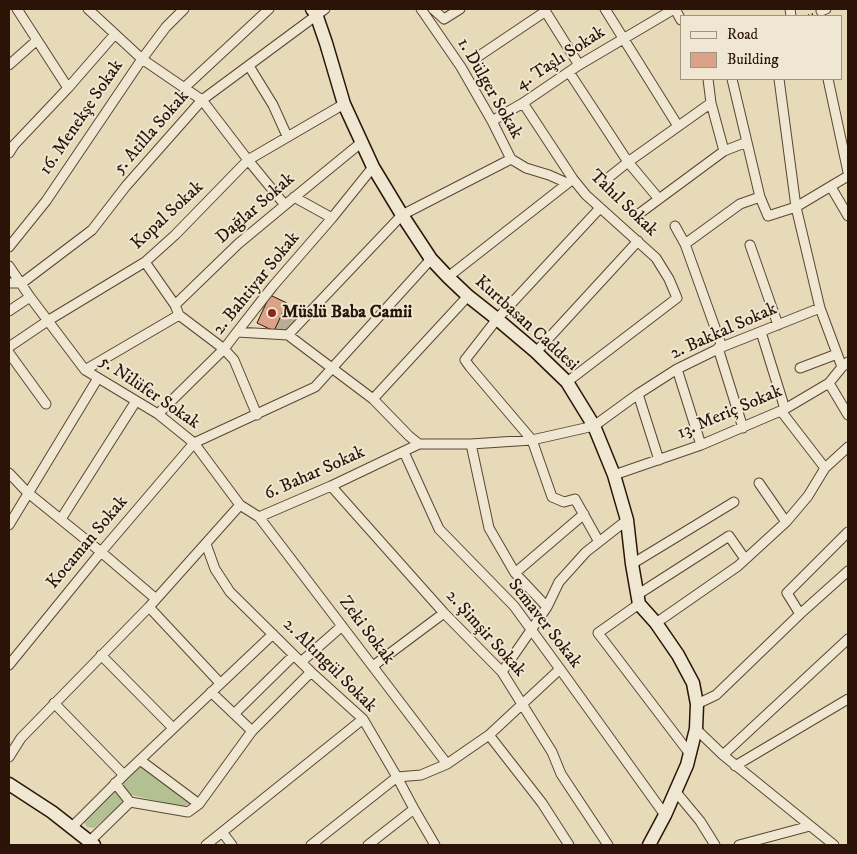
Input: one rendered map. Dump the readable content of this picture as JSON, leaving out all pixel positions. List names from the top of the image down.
{
  "streets": {
    "main road": ["Kurtbasan Caddesi"],
    "street": [
      "4. Taşlı Sokak",
      "1. Dülger Sokak",
      "16. Menekşe Sokak",
      "5. Atilla Sokak",
      "Tahıl Sokak",
      "Dağlar Sokak",
      "Kopal Sokak",
      "2. Bahtiyar Sokak",
      "2. Bakkal Sokak",
      "5. Nilüfer Sokak",
      "13. Meriç Sokak",
      "6. Bahar Sokak",
      "Kocaman Sokak",
      "Semaver Sokak",
      "Zeki Sokak",
      "2. Şimşir Sokak",
      "2. Altıngül Sokak"
    ]
  },
  "crossings": [
    ["4. Taşlı Sokak", "1. Dülger Sokak"],
    ["4. Taşlı Sokak", "Tahıl Sokak"],
    ["1. Dülger Sokak", "Kurtbasan Caddesi"],
    ["5. Atilla Sokak", "Kurtbasan Caddesi"],
    ["5. Atilla Sokak", "5. Nilüfer Sokak"],
    ["Tahıl Sokak", "Kurtbasan Caddesi"],
    ["Dağlar Sokak", "Kurtbasan Caddesi"],
    ["Kopal Sokak", "Kurtbasan Caddesi"],
    ["Kopal Sokak", "5. Nilüfer Sokak"],
    ["2. Bahtiyar Sokak", "Kurtbasan Caddesi"],
    ["2. Bahtiyar Sokak", "5. Nilüfer Sokak"],
    ["Kurtbasan Caddesi", "2. Bakkal Sokak"],
    ["Kurtbasan Caddesi", "13. Meriç Sokak"],
    ["Kurtbasan Caddesi", "6. Bahar Sokak"],
    ["2. Bakkal Sokak", "6. Bahar Sokak"],
    ["5. Nilüfer Sokak", "6. Bahar Sokak"],
    ["5. Nilüfer Sokak", "Kocaman Sokak"],
    ["6. Bahar Sokak", "Semaver Sokak"],
    ["6. Bahar Sokak", "Zeki Sokak"],
    ["6. Bahar Sokak", "2. Şimşir Sokak"]
  ],
  "places": ["Müslü Baba Camii"],
  "legend": ["Road", "Building"]
}
